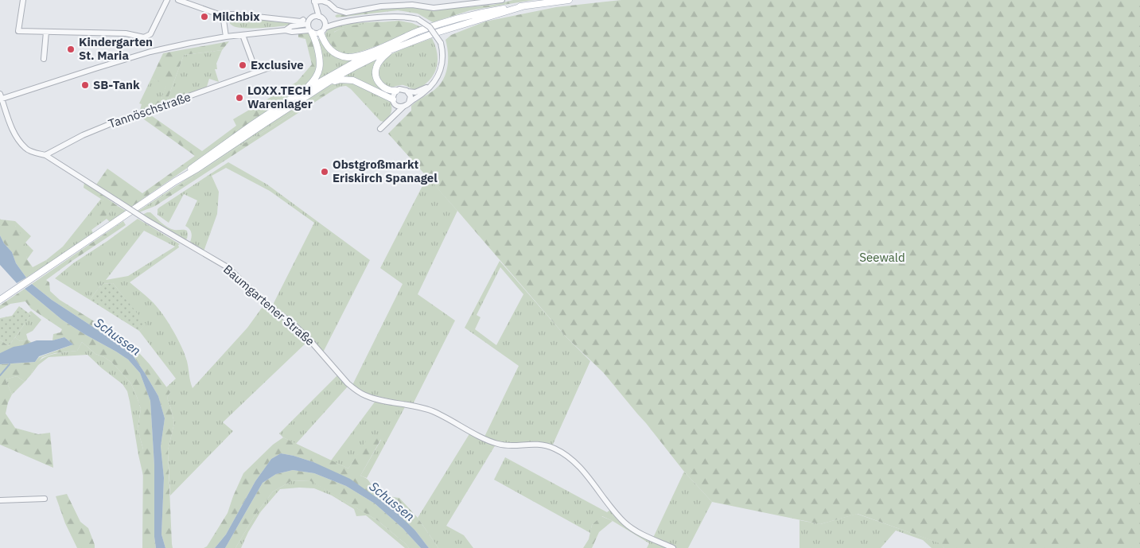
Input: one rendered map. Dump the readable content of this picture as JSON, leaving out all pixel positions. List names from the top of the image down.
{
  "streets": {
    "street": ["Tannöschstraße", "Baumgartener Straße"]
  },
  "crossings": [
    ["Tannöschstraße", "Baumgartener Straße"]
  ],
  "water": ["Schussen"],
  "parks": ["Seewald"],
  "places": [
    "Milchbix",
    "Kindergarten St. Maria",
    "Exclusive",
    "SB-Tank",
    "LOXX.TECH Warenlager",
    "Obstgroßmarkt Eriskirch Spanagel"
  ]
}
